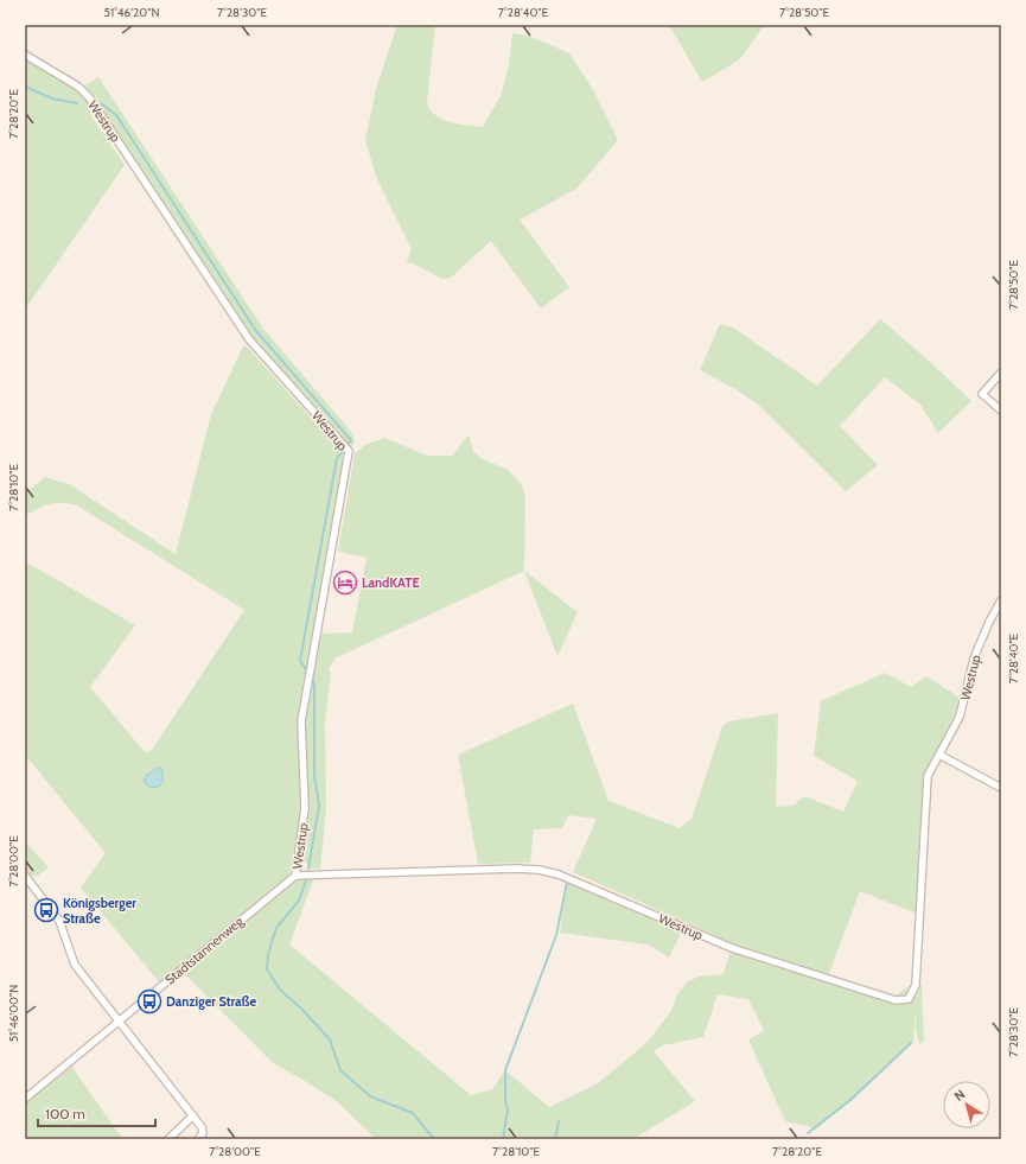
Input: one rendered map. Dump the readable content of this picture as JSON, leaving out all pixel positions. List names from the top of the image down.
{
  "streets": {
    "street": ["Westrup", "Stadtstannenweg"]
  },
  "crossings": [
    ["Westrup", "Stadtstannenweg"]
  ],
  "places": {
    "hotel": ["LandKATE"],
    "bus stop": ["Königsberger Straße", "Danziger Straße"]
  },
  "scale_bar": "100 m",
  "north": "top left",
  "coordinates": [
    "51°46'20\"N",
    "7°28'30\"E",
    "7°28'40\"E",
    "7°28'50\"E",
    "7°28'20\"E",
    "7°28'10\"E",
    "7°28'00\"E",
    "51°46'00\"N"
  ]
}
